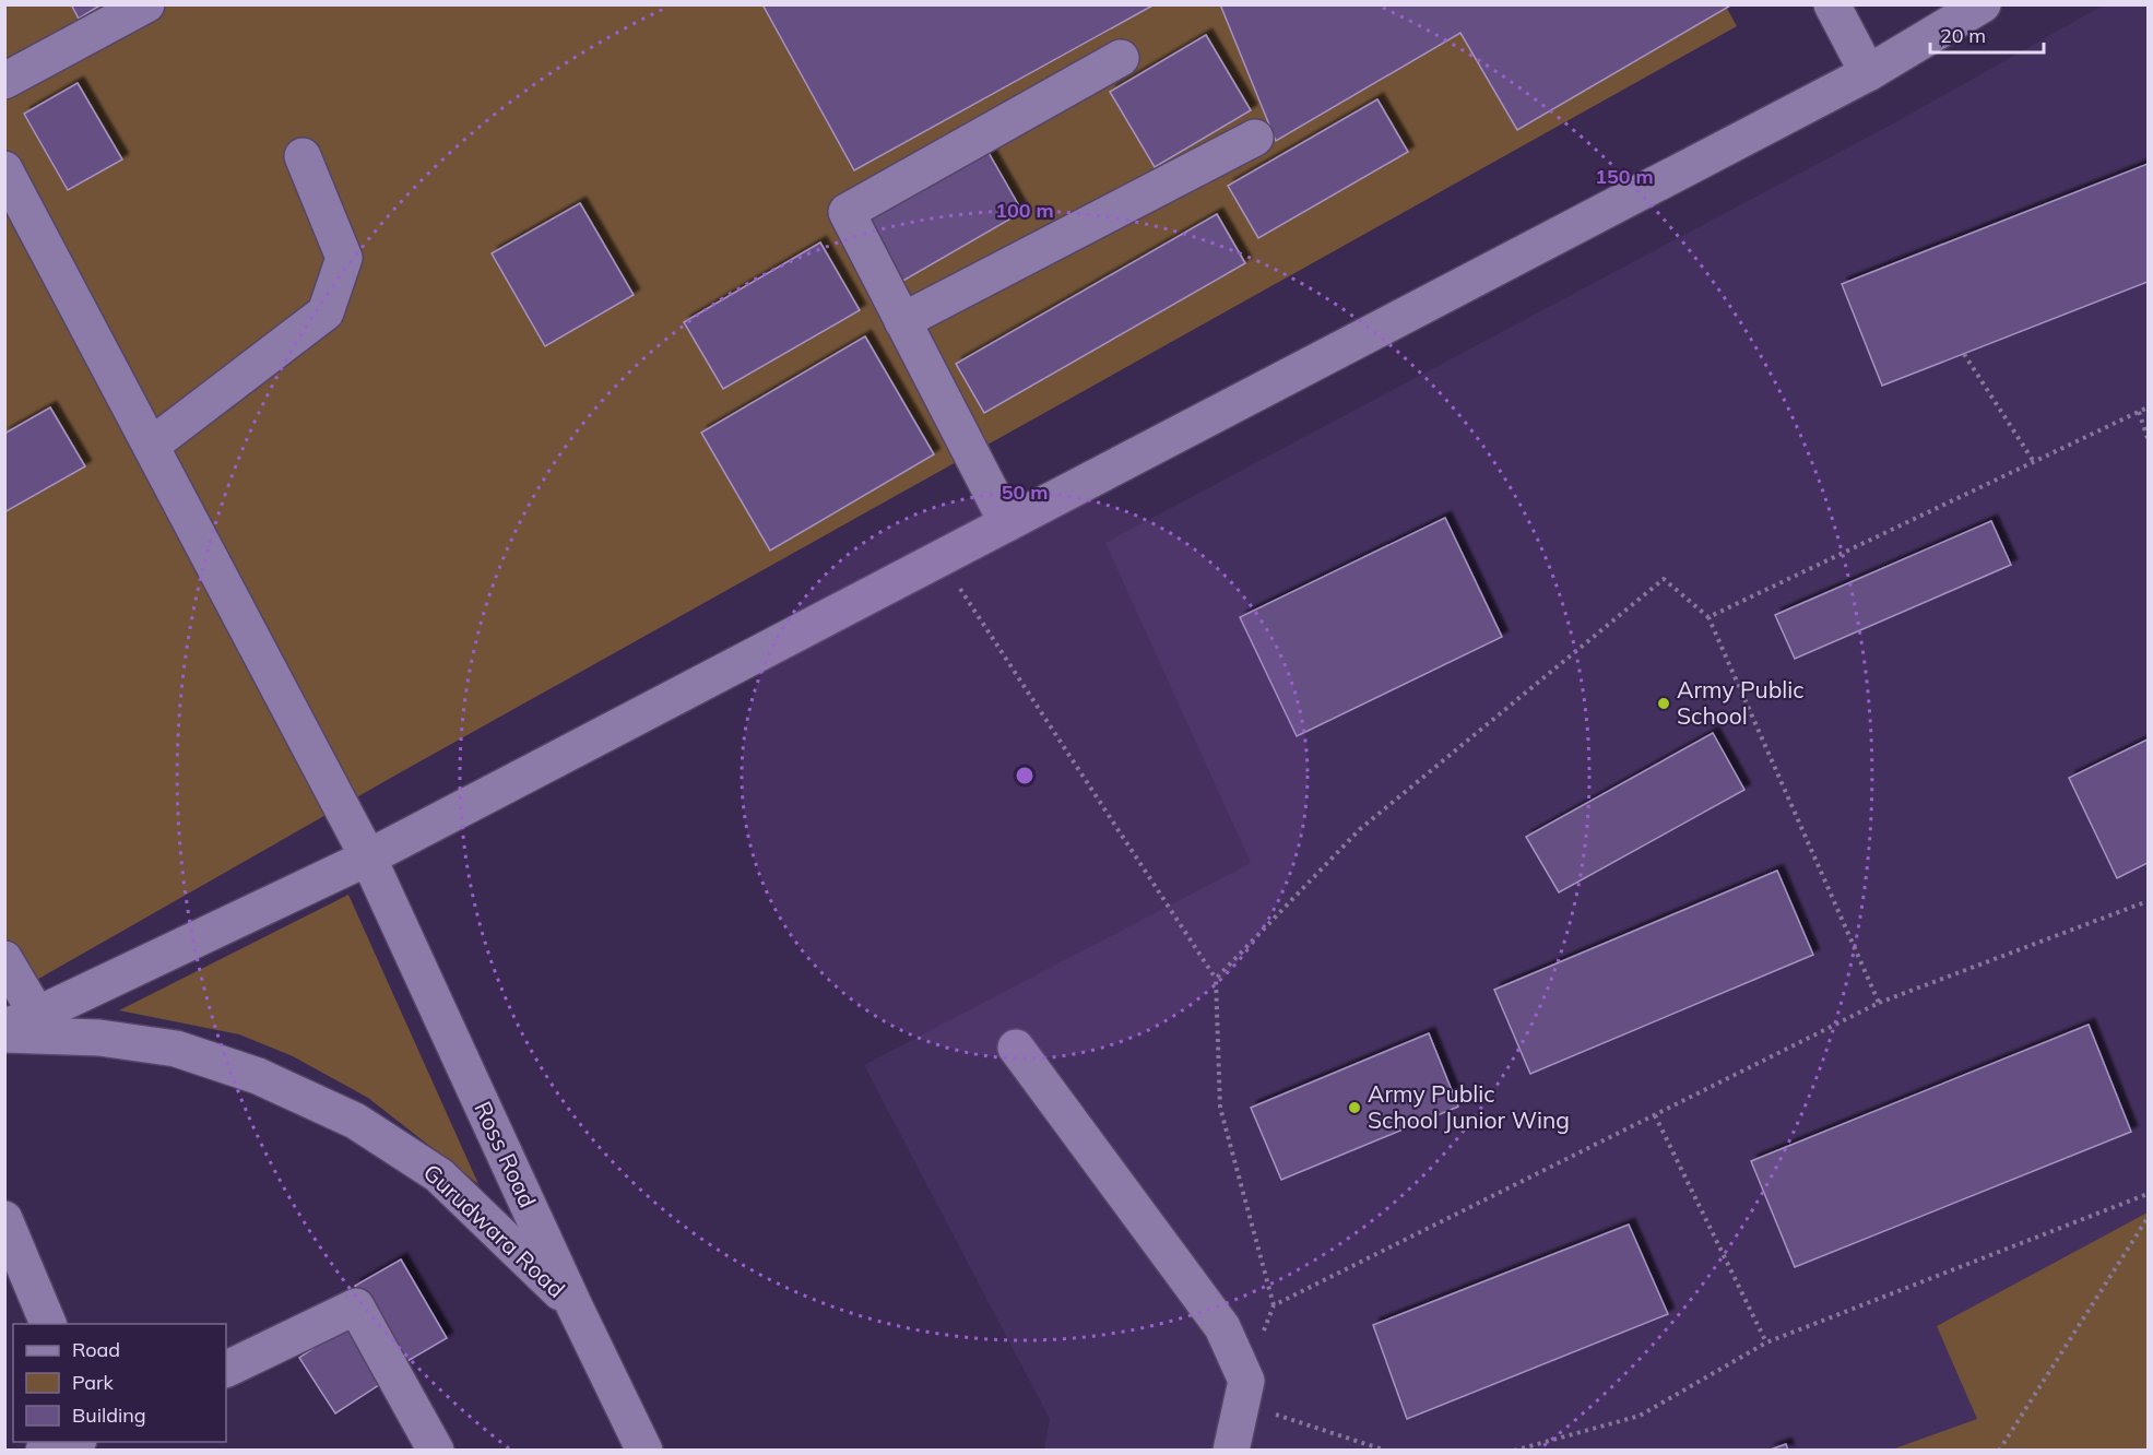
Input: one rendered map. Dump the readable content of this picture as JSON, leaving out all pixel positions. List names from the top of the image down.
{
  "streets": {
    "street": ["Ross Road", "Gurudwara Road"]
  },
  "crossings": [
    ["Ross Road", "Gurudwara Road"]
  ],
  "places": ["Army Public School", "Army Public School Junior Wing"],
  "legend": ["Road", "Park", "Building"],
  "scale_bar": "20 m",
  "rings": ["150 m", "100 m", "50 m"]
}
